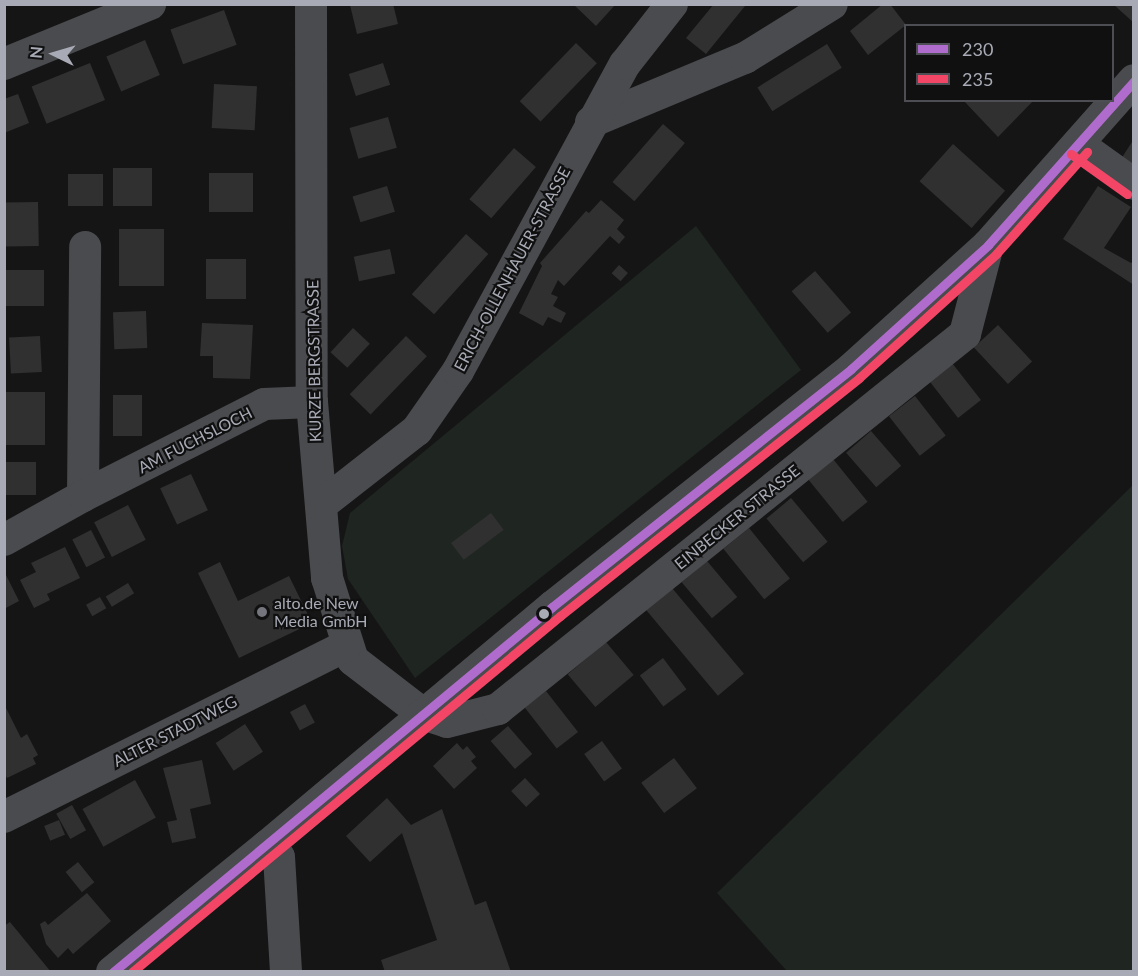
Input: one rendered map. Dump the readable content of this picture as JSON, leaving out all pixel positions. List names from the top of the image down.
{
  "streets": {
    "street": [
      "ERICH-OLLENHAUER-STRASSE",
      "KURZE BERGSTRASSE",
      "AM FUCHSLOCH",
      "EINBECKER STRASSE",
      "ALTER STADTWEG"
    ]
  },
  "crossings": [
    ["ERICH-OLLENHAUER-STRASSE", "KURZE BERGSTRASSE"],
    ["KURZE BERGSTRASSE", "AM FUCHSLOCH"],
    ["KURZE BERGSTRASSE", "EINBECKER STRASSE"],
    ["KURZE BERGSTRASSE", "ALTER STADTWEG"]
  ],
  "places": ["alto.de New Media GmbH"],
  "lines": ["transit line 230", "transit line 235"],
  "legend": ["230", "235"],
  "north": "left"
}
